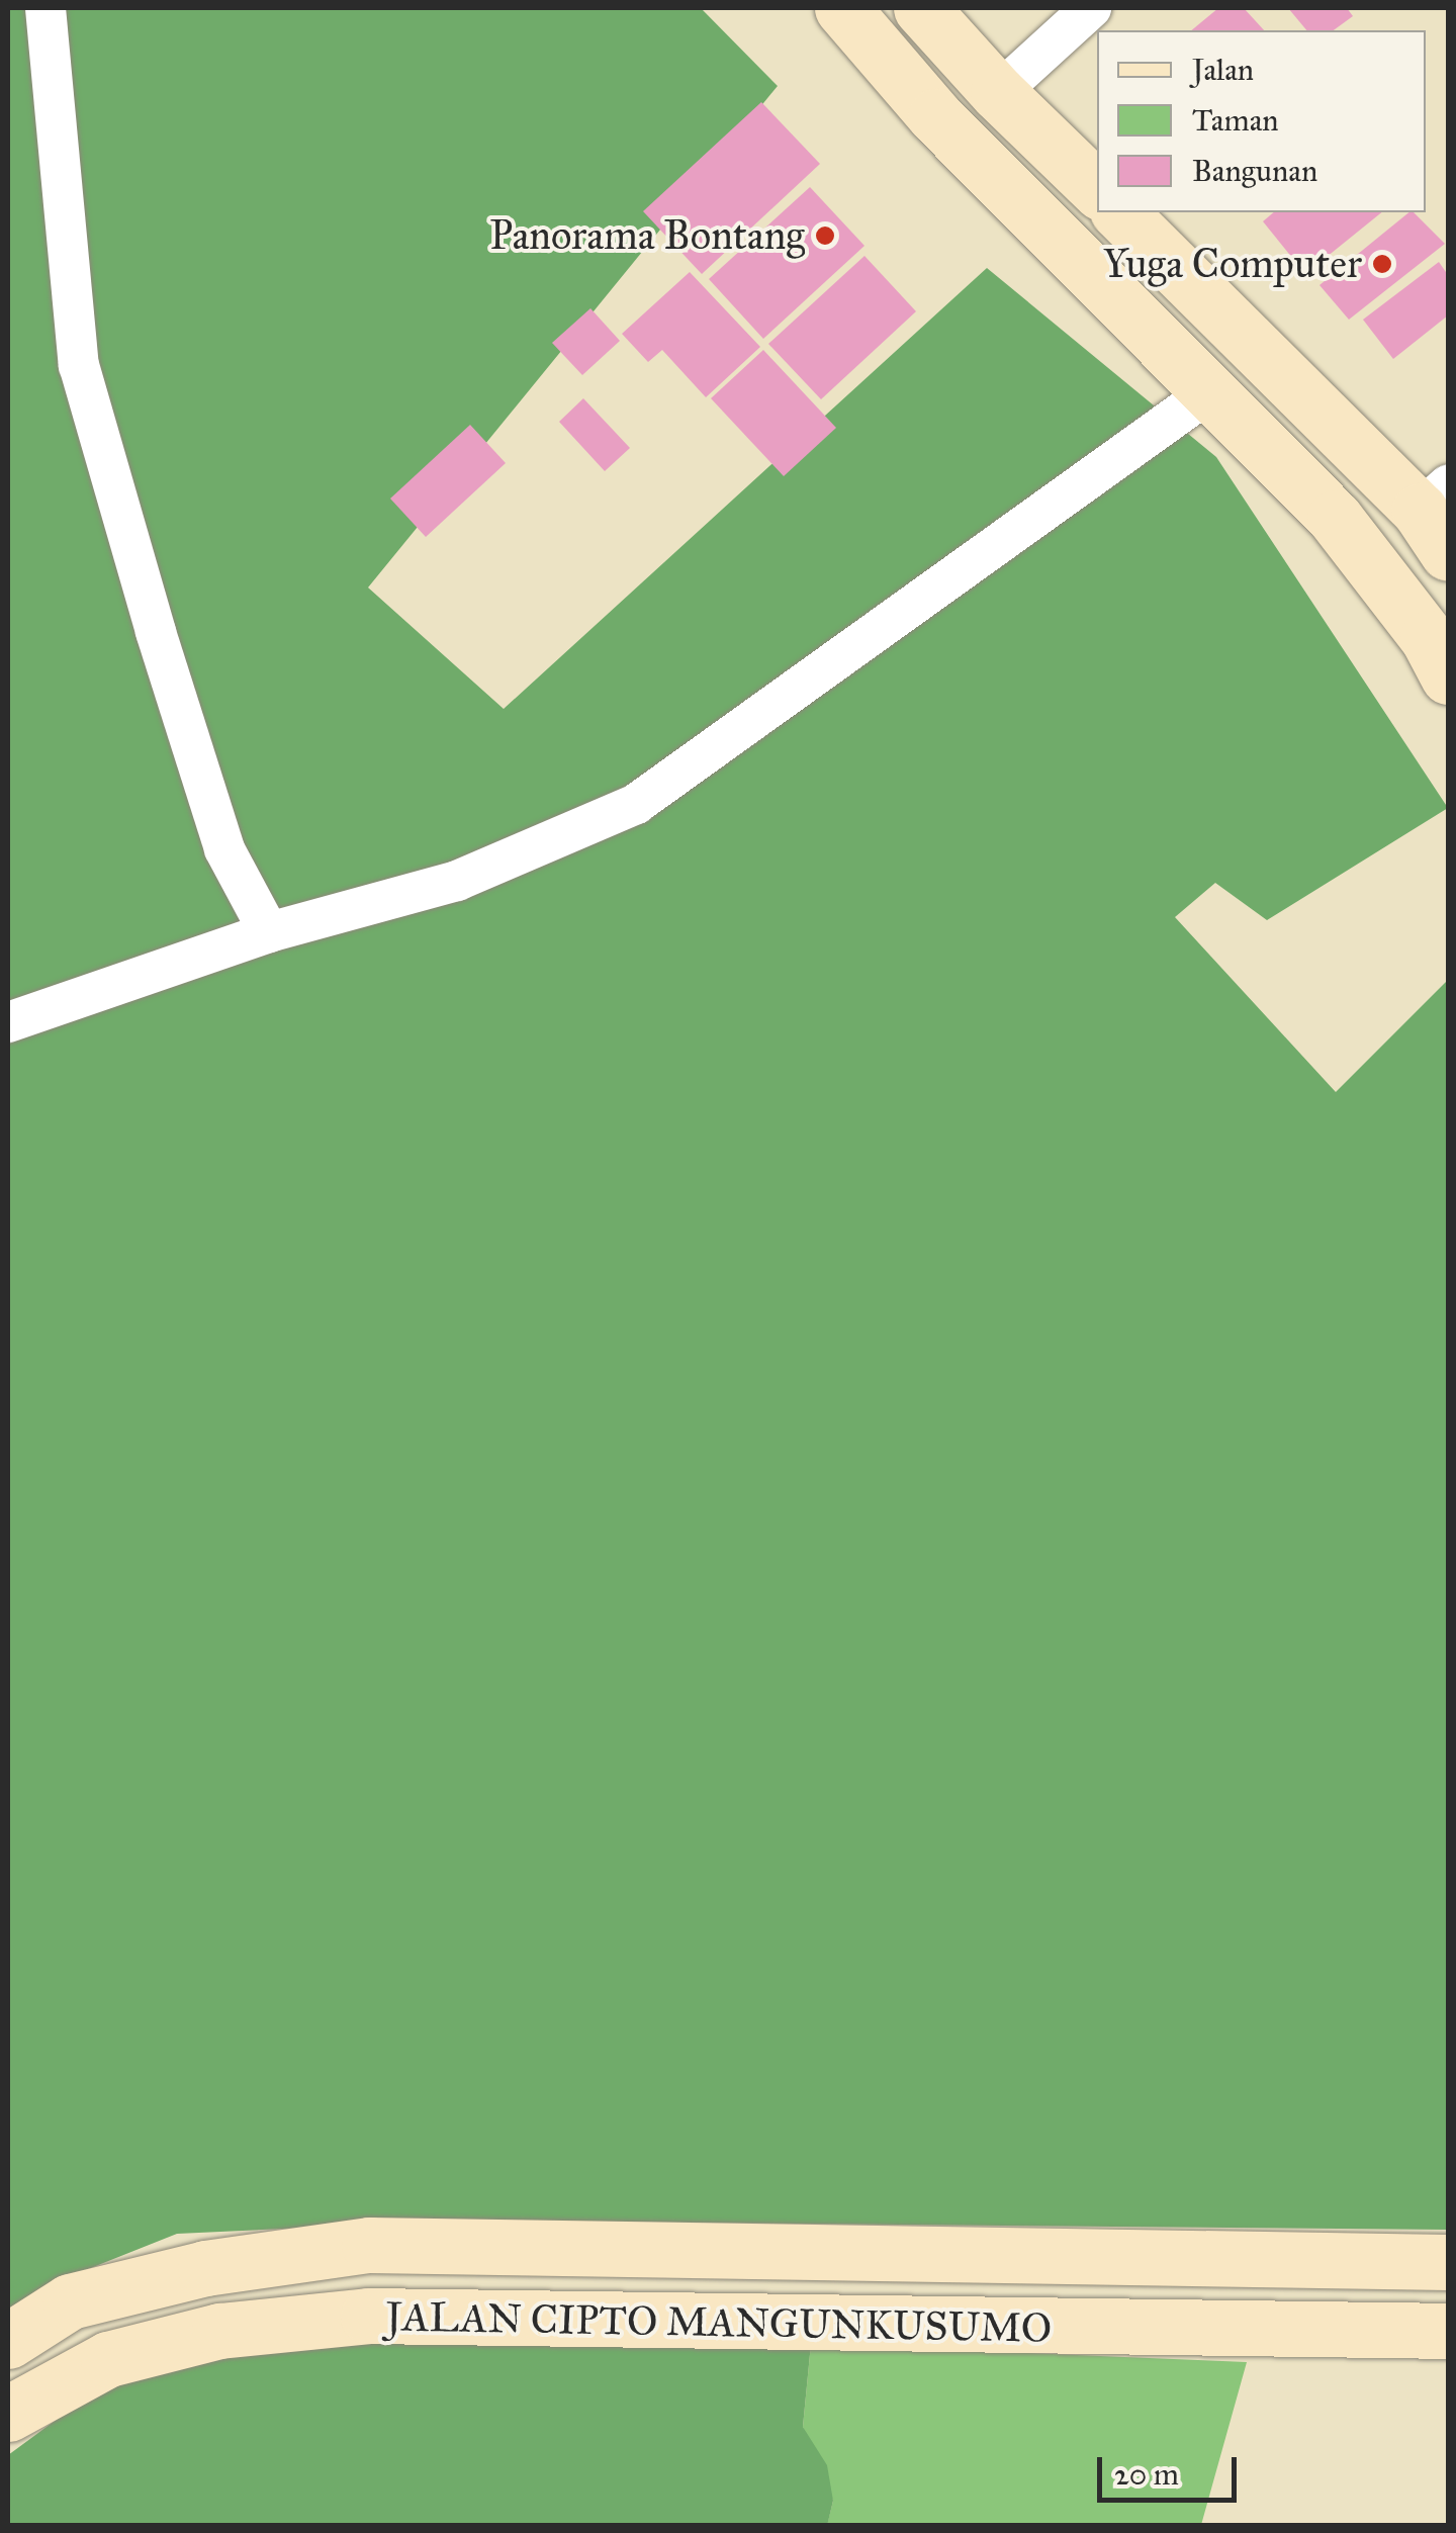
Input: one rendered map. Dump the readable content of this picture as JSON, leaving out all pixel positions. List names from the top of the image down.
{
  "streets": {
    "street": ["JALAN CIPTO MANGUNKUSUMO"]
  },
  "places": ["Panorama Bontang", "Yuga Computer"],
  "legend": ["Jalan", "Taman", "Bangunan"],
  "scale_bar": "20 m"
}
